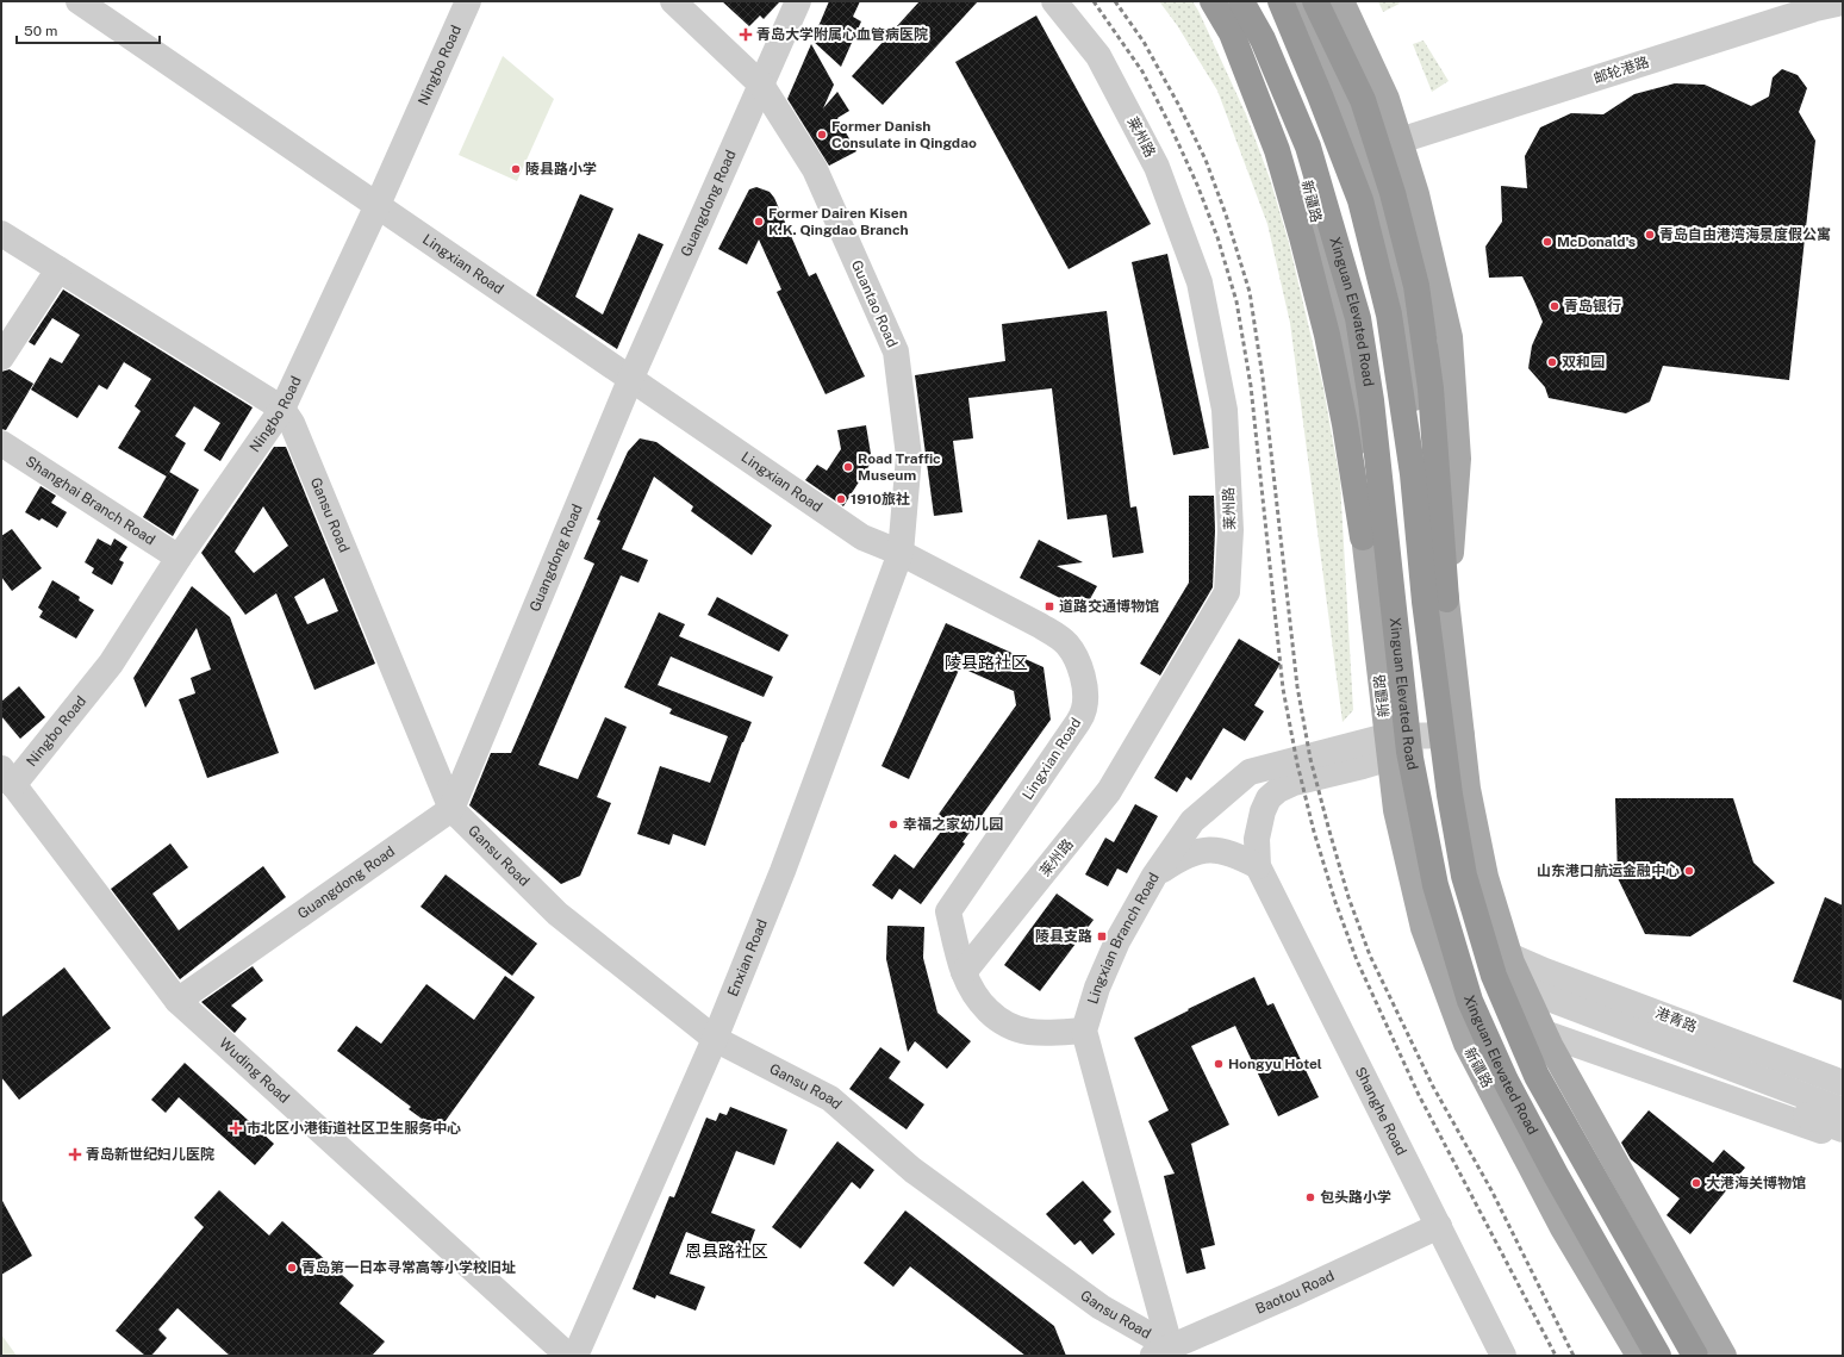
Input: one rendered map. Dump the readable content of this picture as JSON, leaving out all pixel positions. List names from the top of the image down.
{
  "streets": {
    "highway": ["Xinguan Elevated Road"],
    "main road": ["新疆路"],
    "street": [
      "Ningbo Road",
      "邮轮港路",
      "莱州路",
      "Guangdong Road",
      "Lingxian Road",
      "Guantao Road",
      "Shanghai Branch Road",
      "Gansu Road",
      "Lingxian Branch Road",
      "Enxian Road",
      "港青路",
      "Wuding Road",
      "Shanghe Road",
      "Baotou Road"
    ]
  },
  "crossings": [
    ["Ningbo Road", "Lingxian Road"],
    ["Ningbo Road", "Shanghai Branch Road"],
    ["Ningbo Road", "Gansu Road"],
    ["Ningbo Road", "Wuding Road"],
    ["莱州路", "Lingxian Road"],
    ["新疆路", "Lingxian Branch Road"],
    ["Guangdong Road", "Lingxian Road"],
    ["Guangdong Road", "Guantao Road"],
    ["Guangdong Road", "Gansu Road"],
    ["Guangdong Road", "Wuding Road"],
    ["Lingxian Road", "Guantao Road"],
    ["Lingxian Road", "Lingxian Branch Road"],
    ["Lingxian Road", "Enxian Road"],
    ["Guantao Road", "Enxian Road"],
    ["Gansu Road", "Enxian Road"],
    ["Gansu Road", "Baotou Road"],
    ["Shanghe Road", "Baotou Road"]
  ],
  "districts": ["陵县路社区", "恩县路社区"],
  "places": {
    "health": ["青岛大学附属心血管病医院", "市北区小港街道社区卫生服务中心", "青岛新世纪妇儿医院"],
    "other": [
      "Former Danish Consulate in Qingdao",
      "陵县路小学",
      "Former Dairen Kisen K.K. Qingdao Branch",
      "青岛自由港湾海景度假公寓",
      "McDonald's",
      "青岛银行",
      "双和园",
      "Road Traffic Museum",
      "1910旅社",
      "幸福之家幼儿园",
      "山东港口航运金融中心",
      "Hongyu Hotel",
      "大港海关博物馆",
      "包头路小学",
      "青岛第一日本寻常高等小学校旧址"
    ],
    "transit": ["道路交通博物馆", "陵县支路"]
  },
  "scale_bar": "50 m"
}
